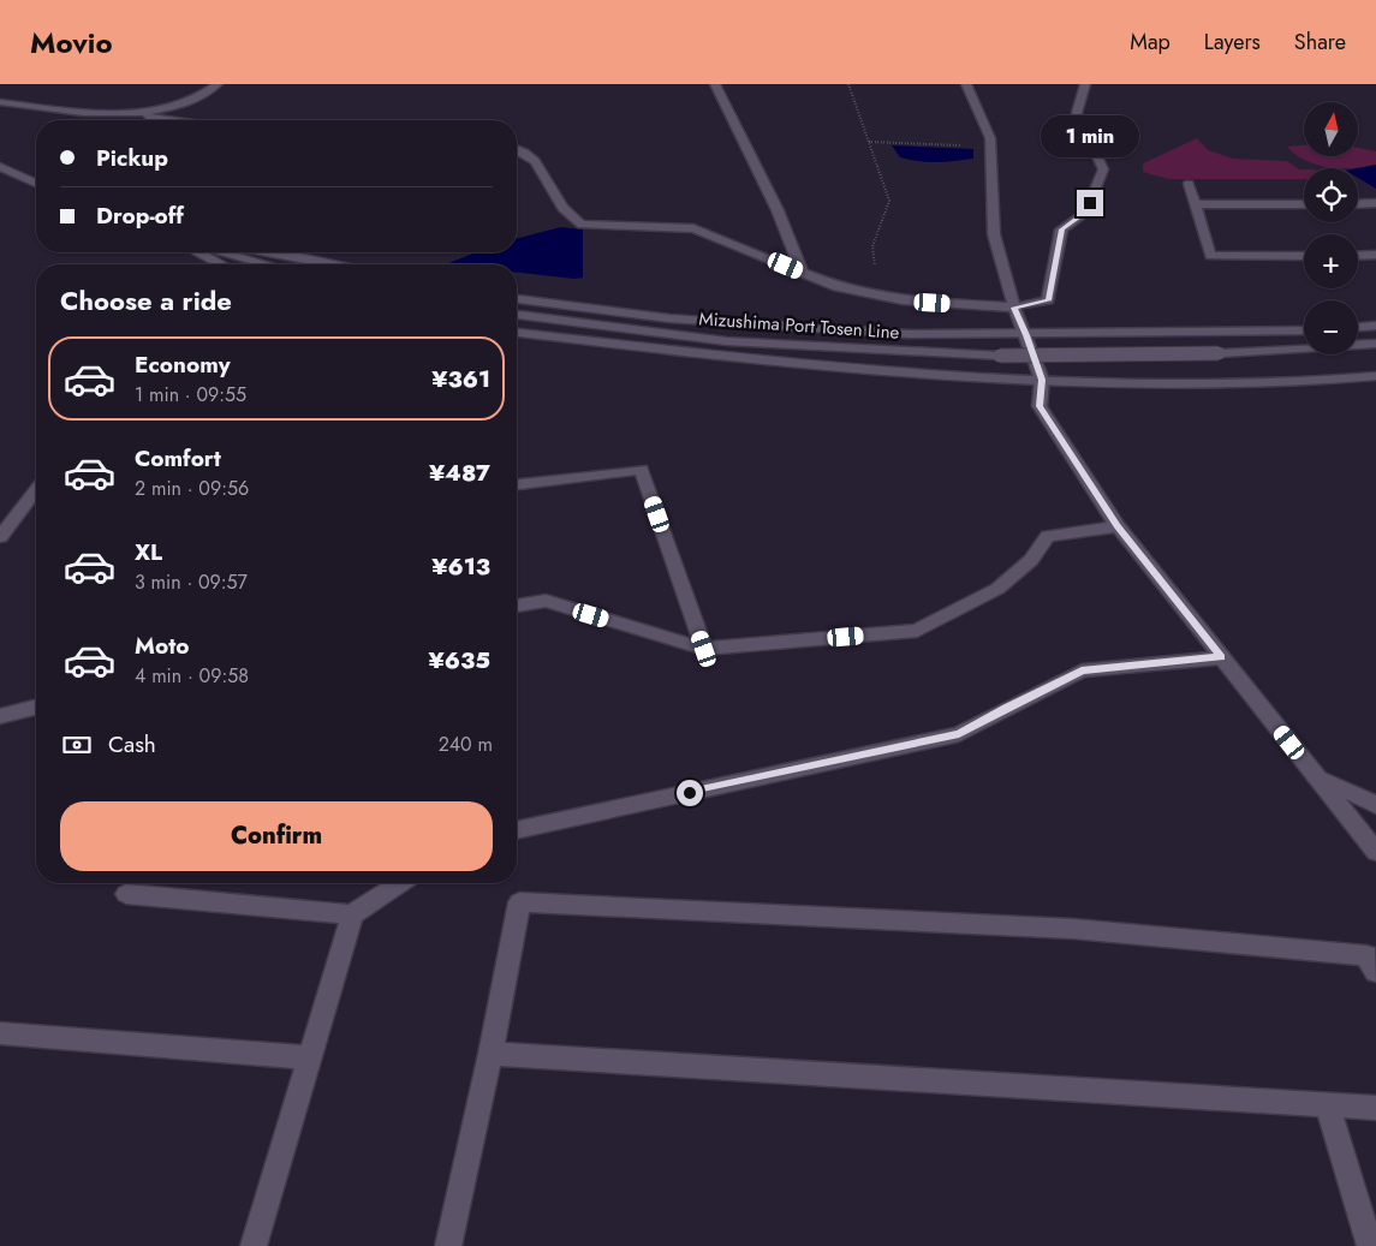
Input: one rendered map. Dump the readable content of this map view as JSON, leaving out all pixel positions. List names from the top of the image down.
{
  "streets": {
    "street": ["Mizushima Port Tosen Line"]
  },
  "north": "top",
  "page": {
    "header": "Movio",
    "nav": ["Map", "Layers", "Share"],
    "map_buttons": ["+", "−"],
    "bubble": "1 min",
    "banner": ["Pickup", "Drop-off"],
    "heading": "Choose a ride",
    "list": [
      {
        "name": "Economy",
        "note": "1 min · 09:55",
        "value": "¥361"
      },
      {
        "name": "Comfort",
        "note": "2 min · 09:56",
        "value": "¥487"
      },
      {
        "name": "XL",
        "note": "3 min · 09:57",
        "value": "¥613"
      },
      {
        "name": "Moto",
        "note": "4 min · 09:58",
        "value": "¥635"
      }
    ],
    "pay": ["Cash", "240 m"],
    "buttons": "Confirm"
  }
}
